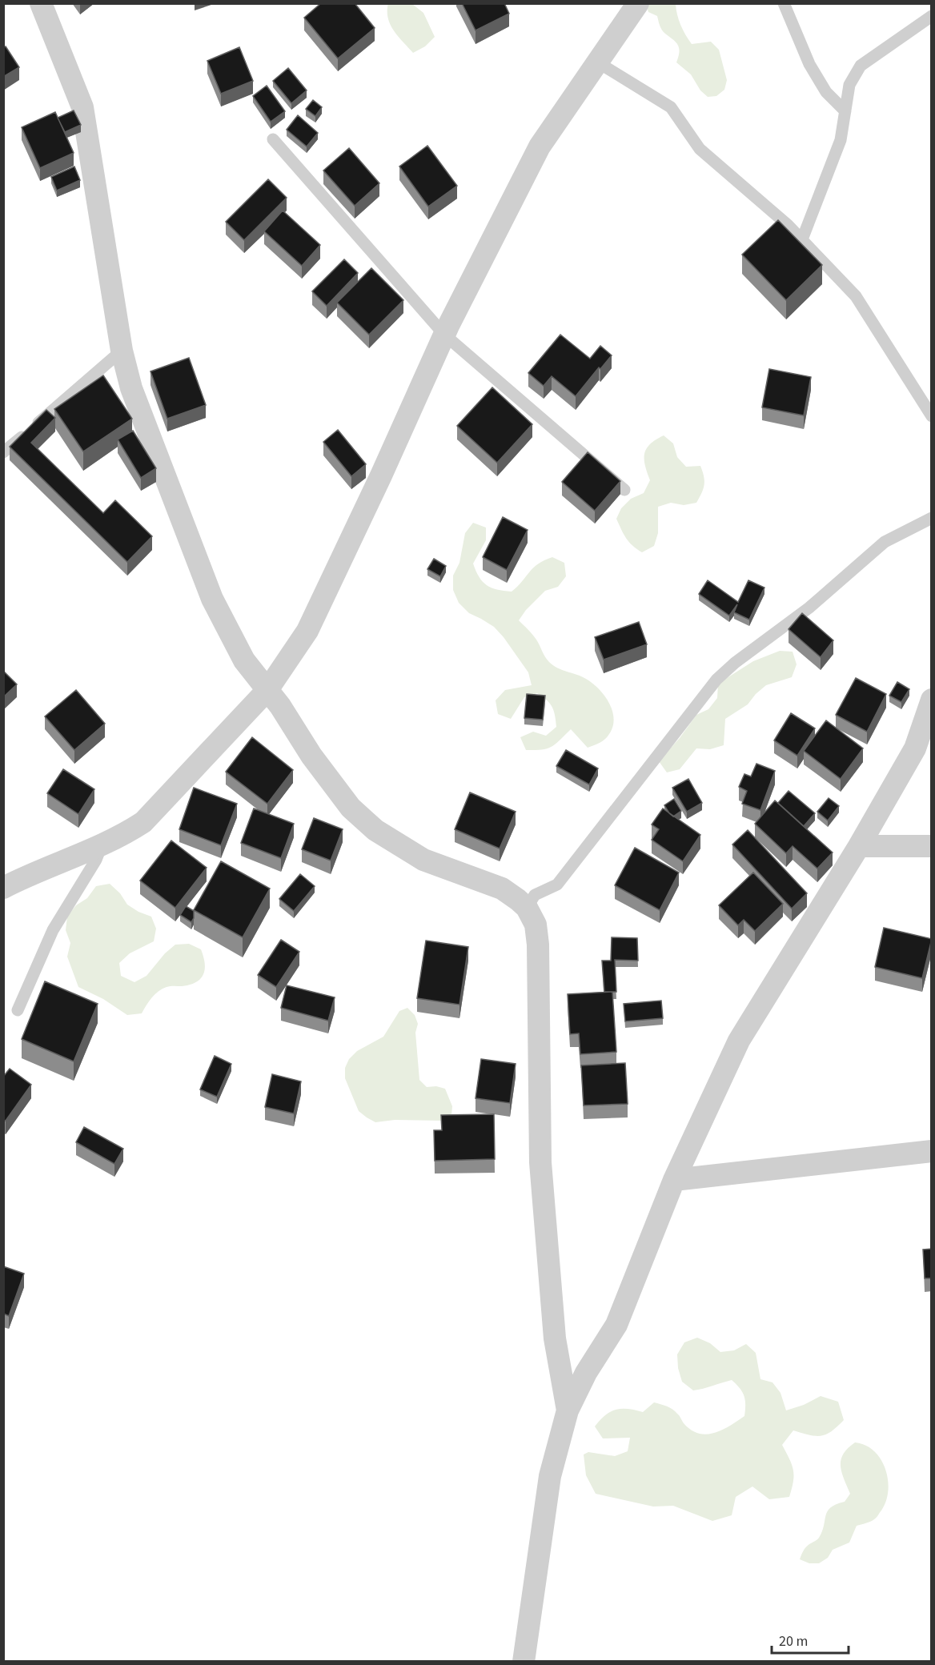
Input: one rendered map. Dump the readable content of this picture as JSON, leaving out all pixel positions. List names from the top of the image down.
{
  "scale_bar": "20 m"
}
